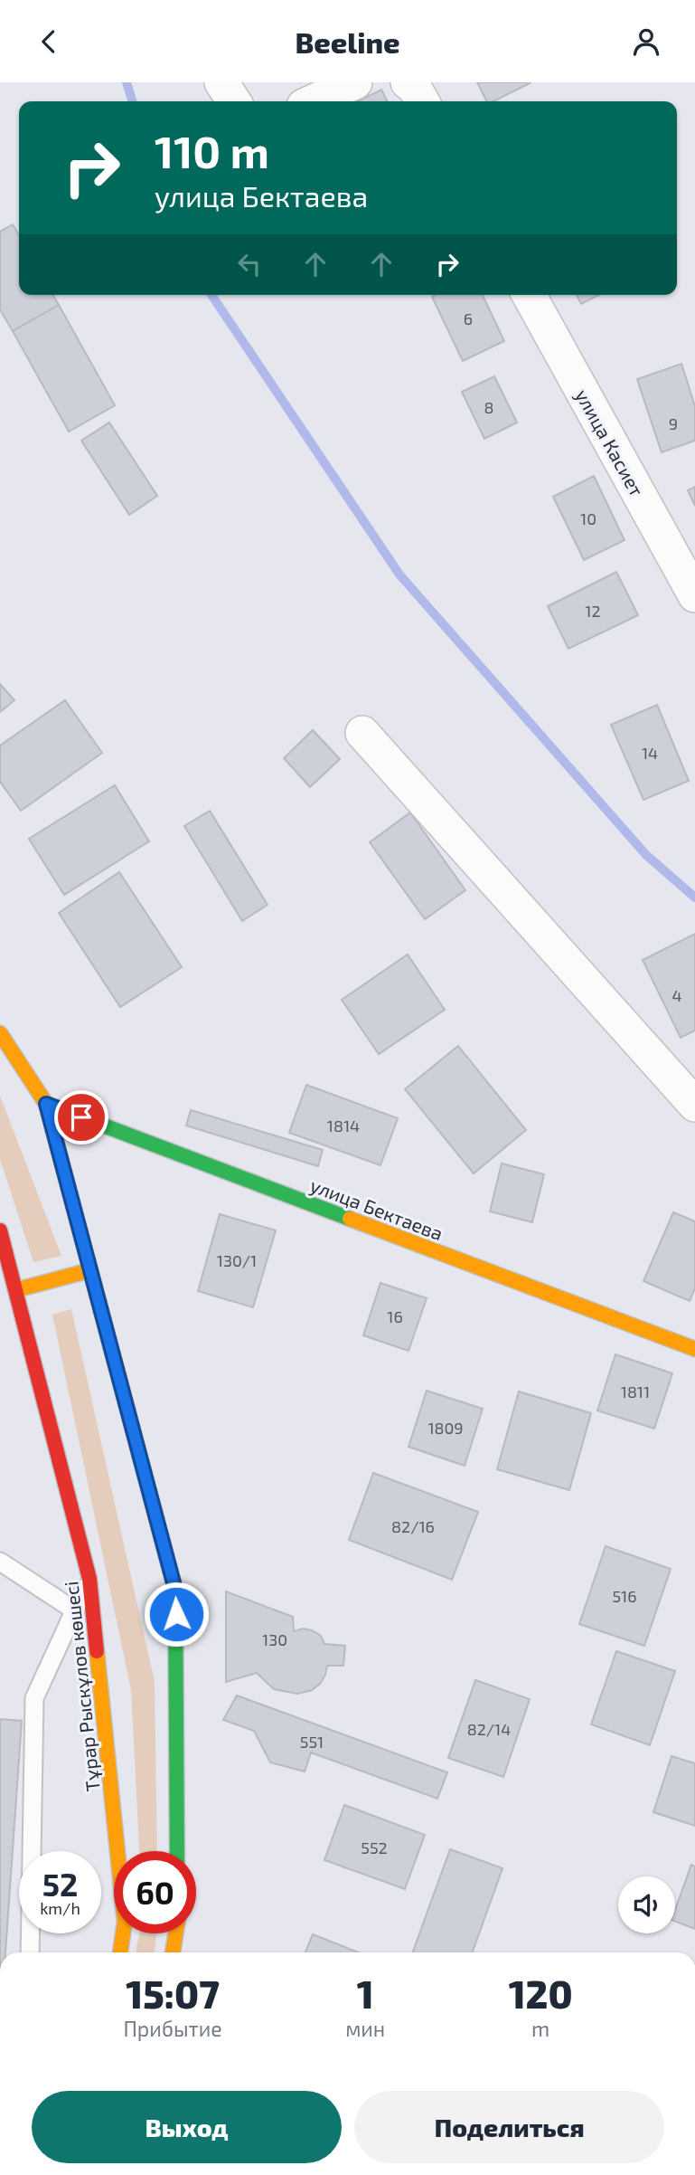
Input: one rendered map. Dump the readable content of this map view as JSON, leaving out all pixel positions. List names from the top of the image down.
{
  "streets": {
    "main road": ["улица Бектаева", "Тұрар Рыскұлов көшесі"],
    "street": ["улица Касиет"]
  },
  "house_numbers": [
    "6",
    "8",
    "9",
    "10",
    "12",
    "14",
    "4",
    "1814",
    "130/1",
    "16",
    "1811",
    "1809",
    "82/16",
    "516",
    "130",
    "82/14",
    "551",
    "552"
  ],
  "page": {
    "header": "Beeline",
    "turn": ["110 m", "улица Бектаева"],
    "speed": "52 km/h",
    "limit": "60",
    "eta": [
      "15:07",
      "Прибытие",
      "1",
      "мин",
      "120",
      "m"
    ],
    "buttons": ["Выход", "Поделиться"]
  }
}
